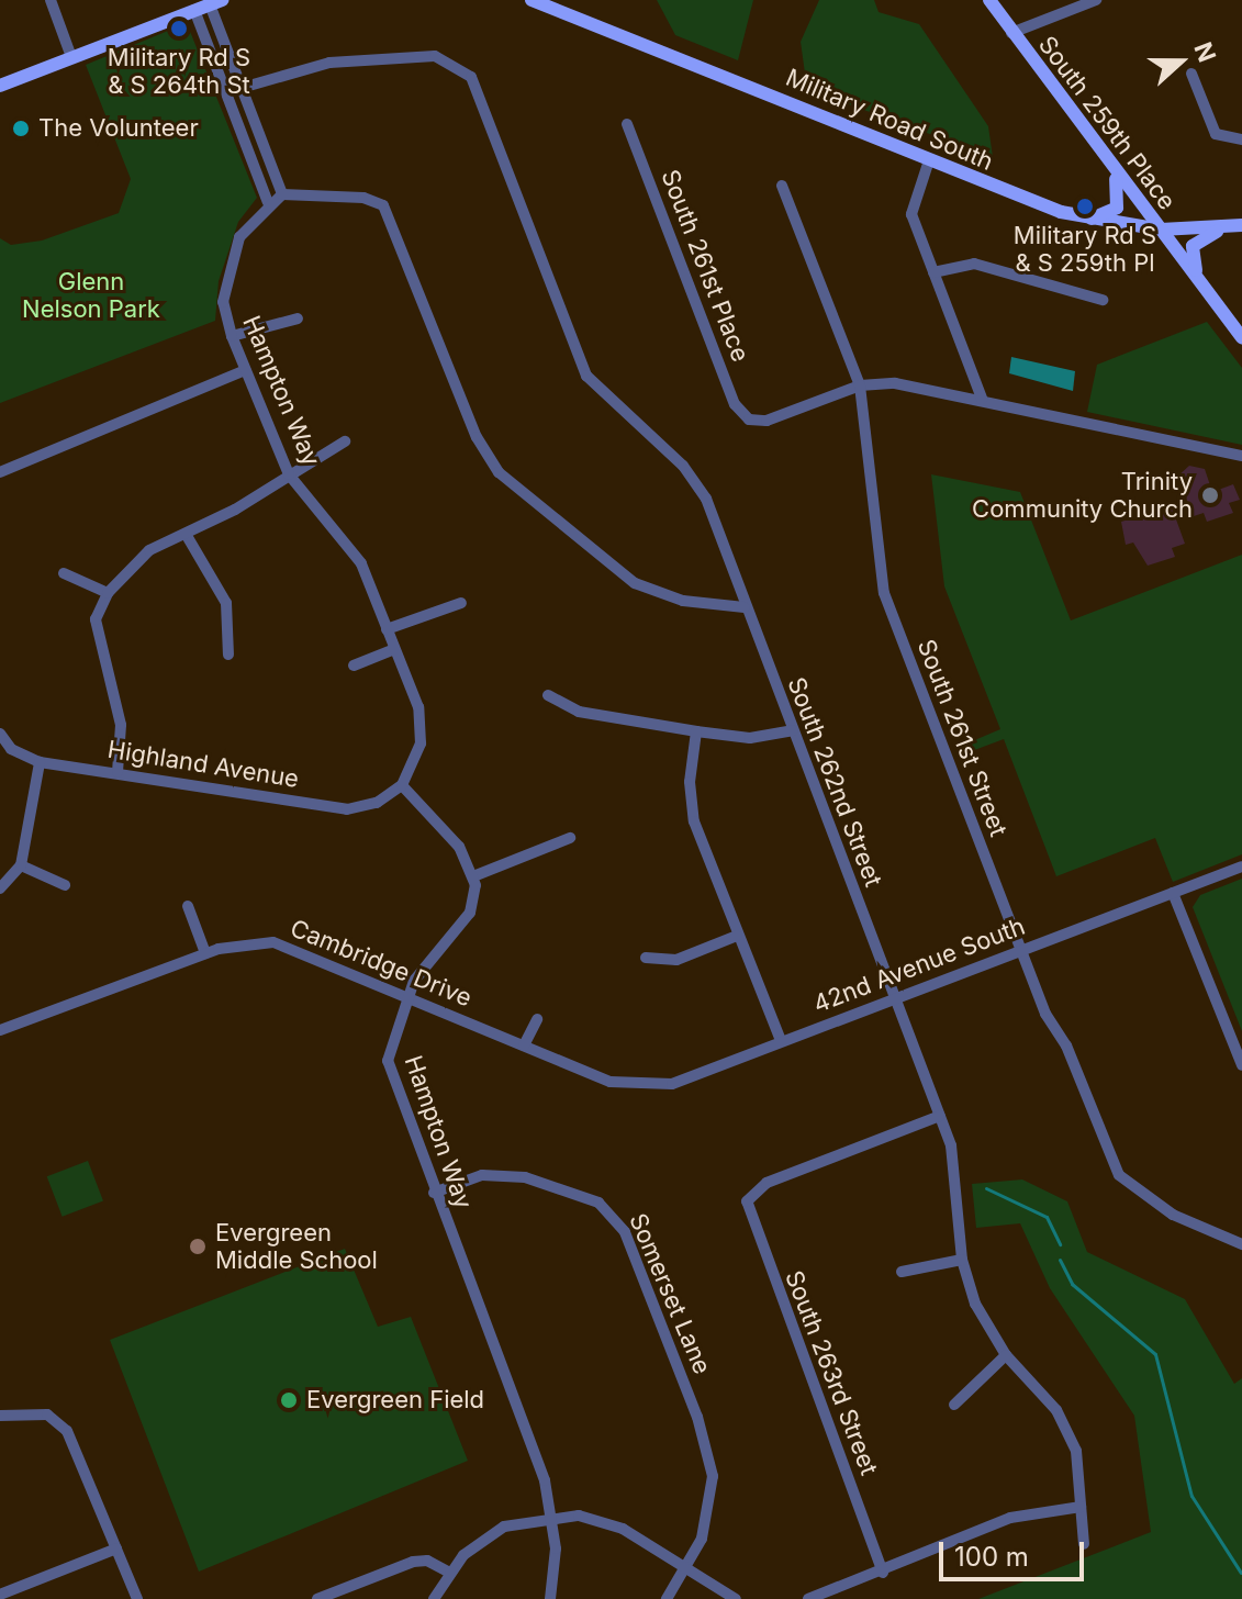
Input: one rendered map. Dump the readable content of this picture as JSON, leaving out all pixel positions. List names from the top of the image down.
{
  "streets": {
    "main road": ["Military Road South", "South 259th Place"],
    "street": [
      "South 261st Place",
      "Hampton Way",
      "South 261st Street",
      "Highland Avenue",
      "South 262nd Street",
      "Cambridge Drive",
      "42nd Avenue South",
      "Somerset Lane",
      "South 263rd Street"
    ]
  },
  "crossings": [
    ["Military Road South", "South 259th Place"],
    ["South 261st Place", "South 261st Street"],
    ["Hampton Way", "Highland Avenue"],
    ["Hampton Way", "Cambridge Drive"],
    ["Hampton Way", "Somerset Lane"],
    ["South 261st Street", "42nd Avenue South"],
    ["South 262nd Street", "42nd Avenue South"],
    ["South 262nd Street", "South 263rd Street"],
    ["Cambridge Drive", "42nd Avenue South"]
  ],
  "parks": ["Glenn Nelson Park"],
  "places": [
    "Military Rd S & S 264th St",
    "The Volunteer",
    "Military Rd S & S 259th Pl",
    "Trinity Community Church",
    "Evergreen Middle School",
    "Evergreen Field"
  ],
  "scale_bar": "100 m",
  "north": "right"
}
